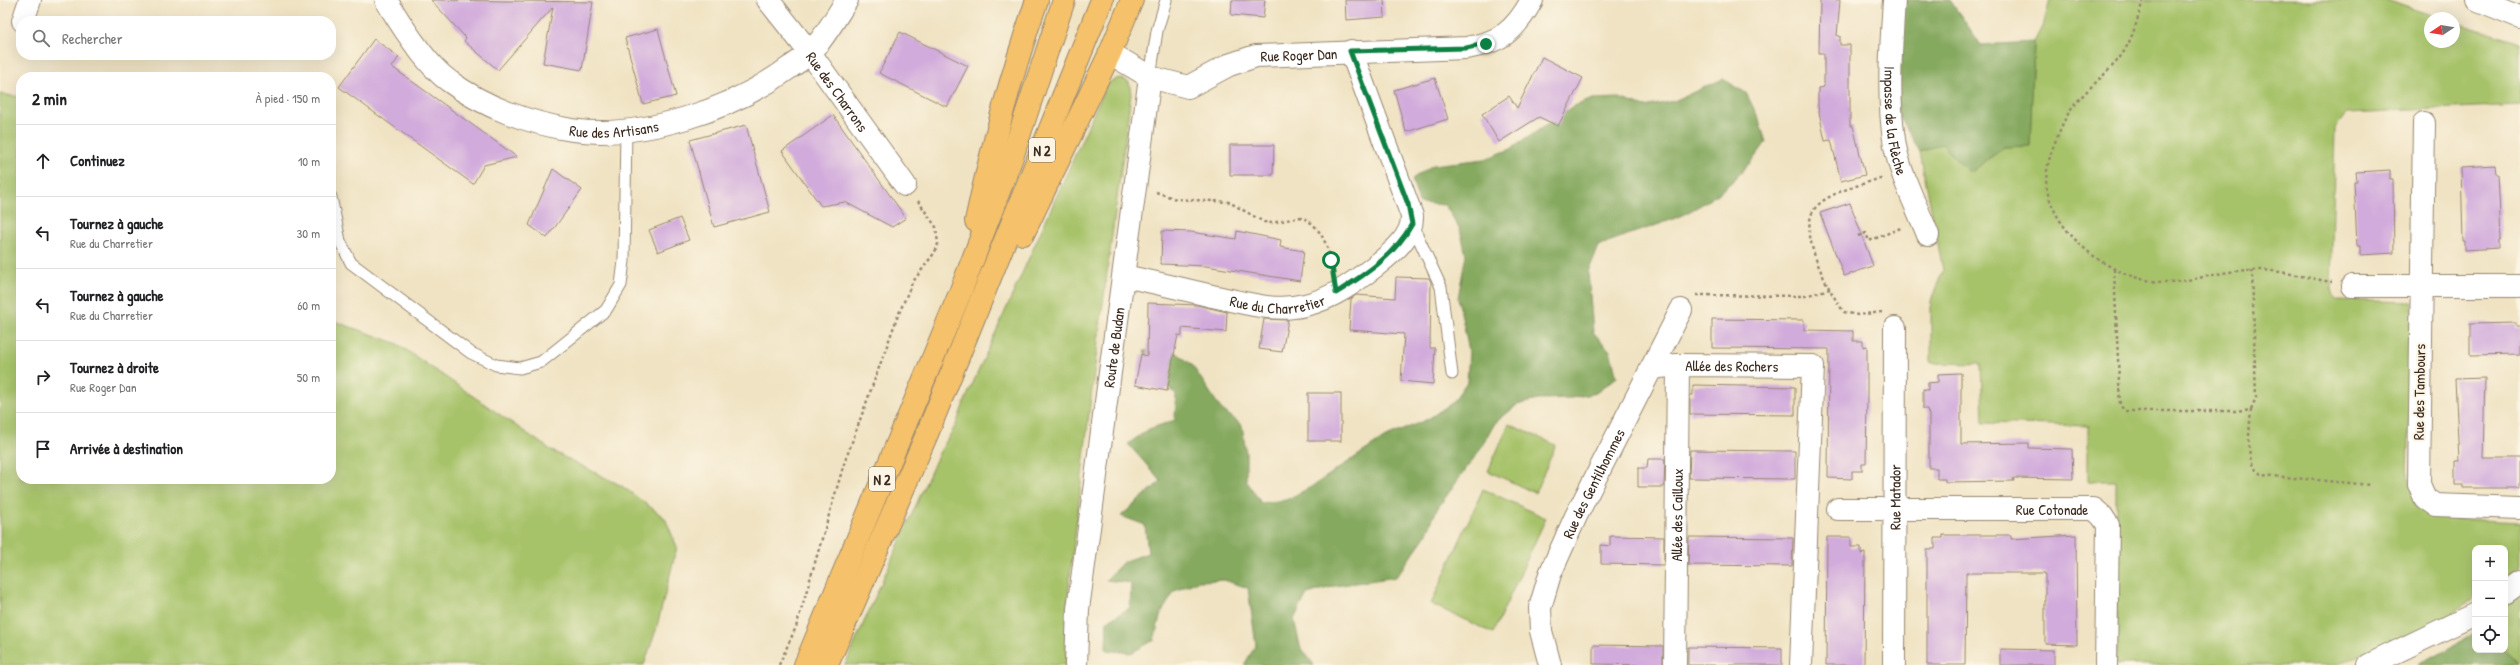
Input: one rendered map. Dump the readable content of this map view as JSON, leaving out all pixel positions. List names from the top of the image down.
{
  "streets": {
    "highway": ["N 2"],
    "street": [
      "Rue Roger Dan",
      "Rue des Charrons",
      "Impasse de la Flèche",
      "Rue des Artisans",
      "Rue du Charretier",
      "Route de Budan",
      "Allée des Rochers",
      "Rue des Tambours",
      "Rue des Gentilhommes",
      "Rue Matador",
      "Rue Cotonade",
      "Allée des Cailloux"
    ]
  },
  "crossings": [
    ["Rue Roger Dan", "Route de Budan"],
    ["Rue des Charrons", "Rue des Artisans"],
    ["Rue du Charretier", "Route de Budan"],
    ["Allée des Rochers", "Rue des Gentilhommes"],
    ["Allée des Rochers", "Allée des Cailloux"],
    ["Rue Matador", "Rue Cotonade"]
  ],
  "north": "left",
  "page": {
    "search": "Rechercher",
    "heading": ["2 min", "À pied · 150 m"],
    "list": [
      ["Continuez", "10 m"],
      ["Tournez à gauche", "Rue du Charretier", "30 m"],
      ["Tournez à gauche", "Rue du Charretier", "60 m"],
      ["Tournez à droite", "Rue Roger Dan", "50 m"],
      "Arrivée à destination"
    ],
    "map_buttons": ["+", "−"]
  }
}
